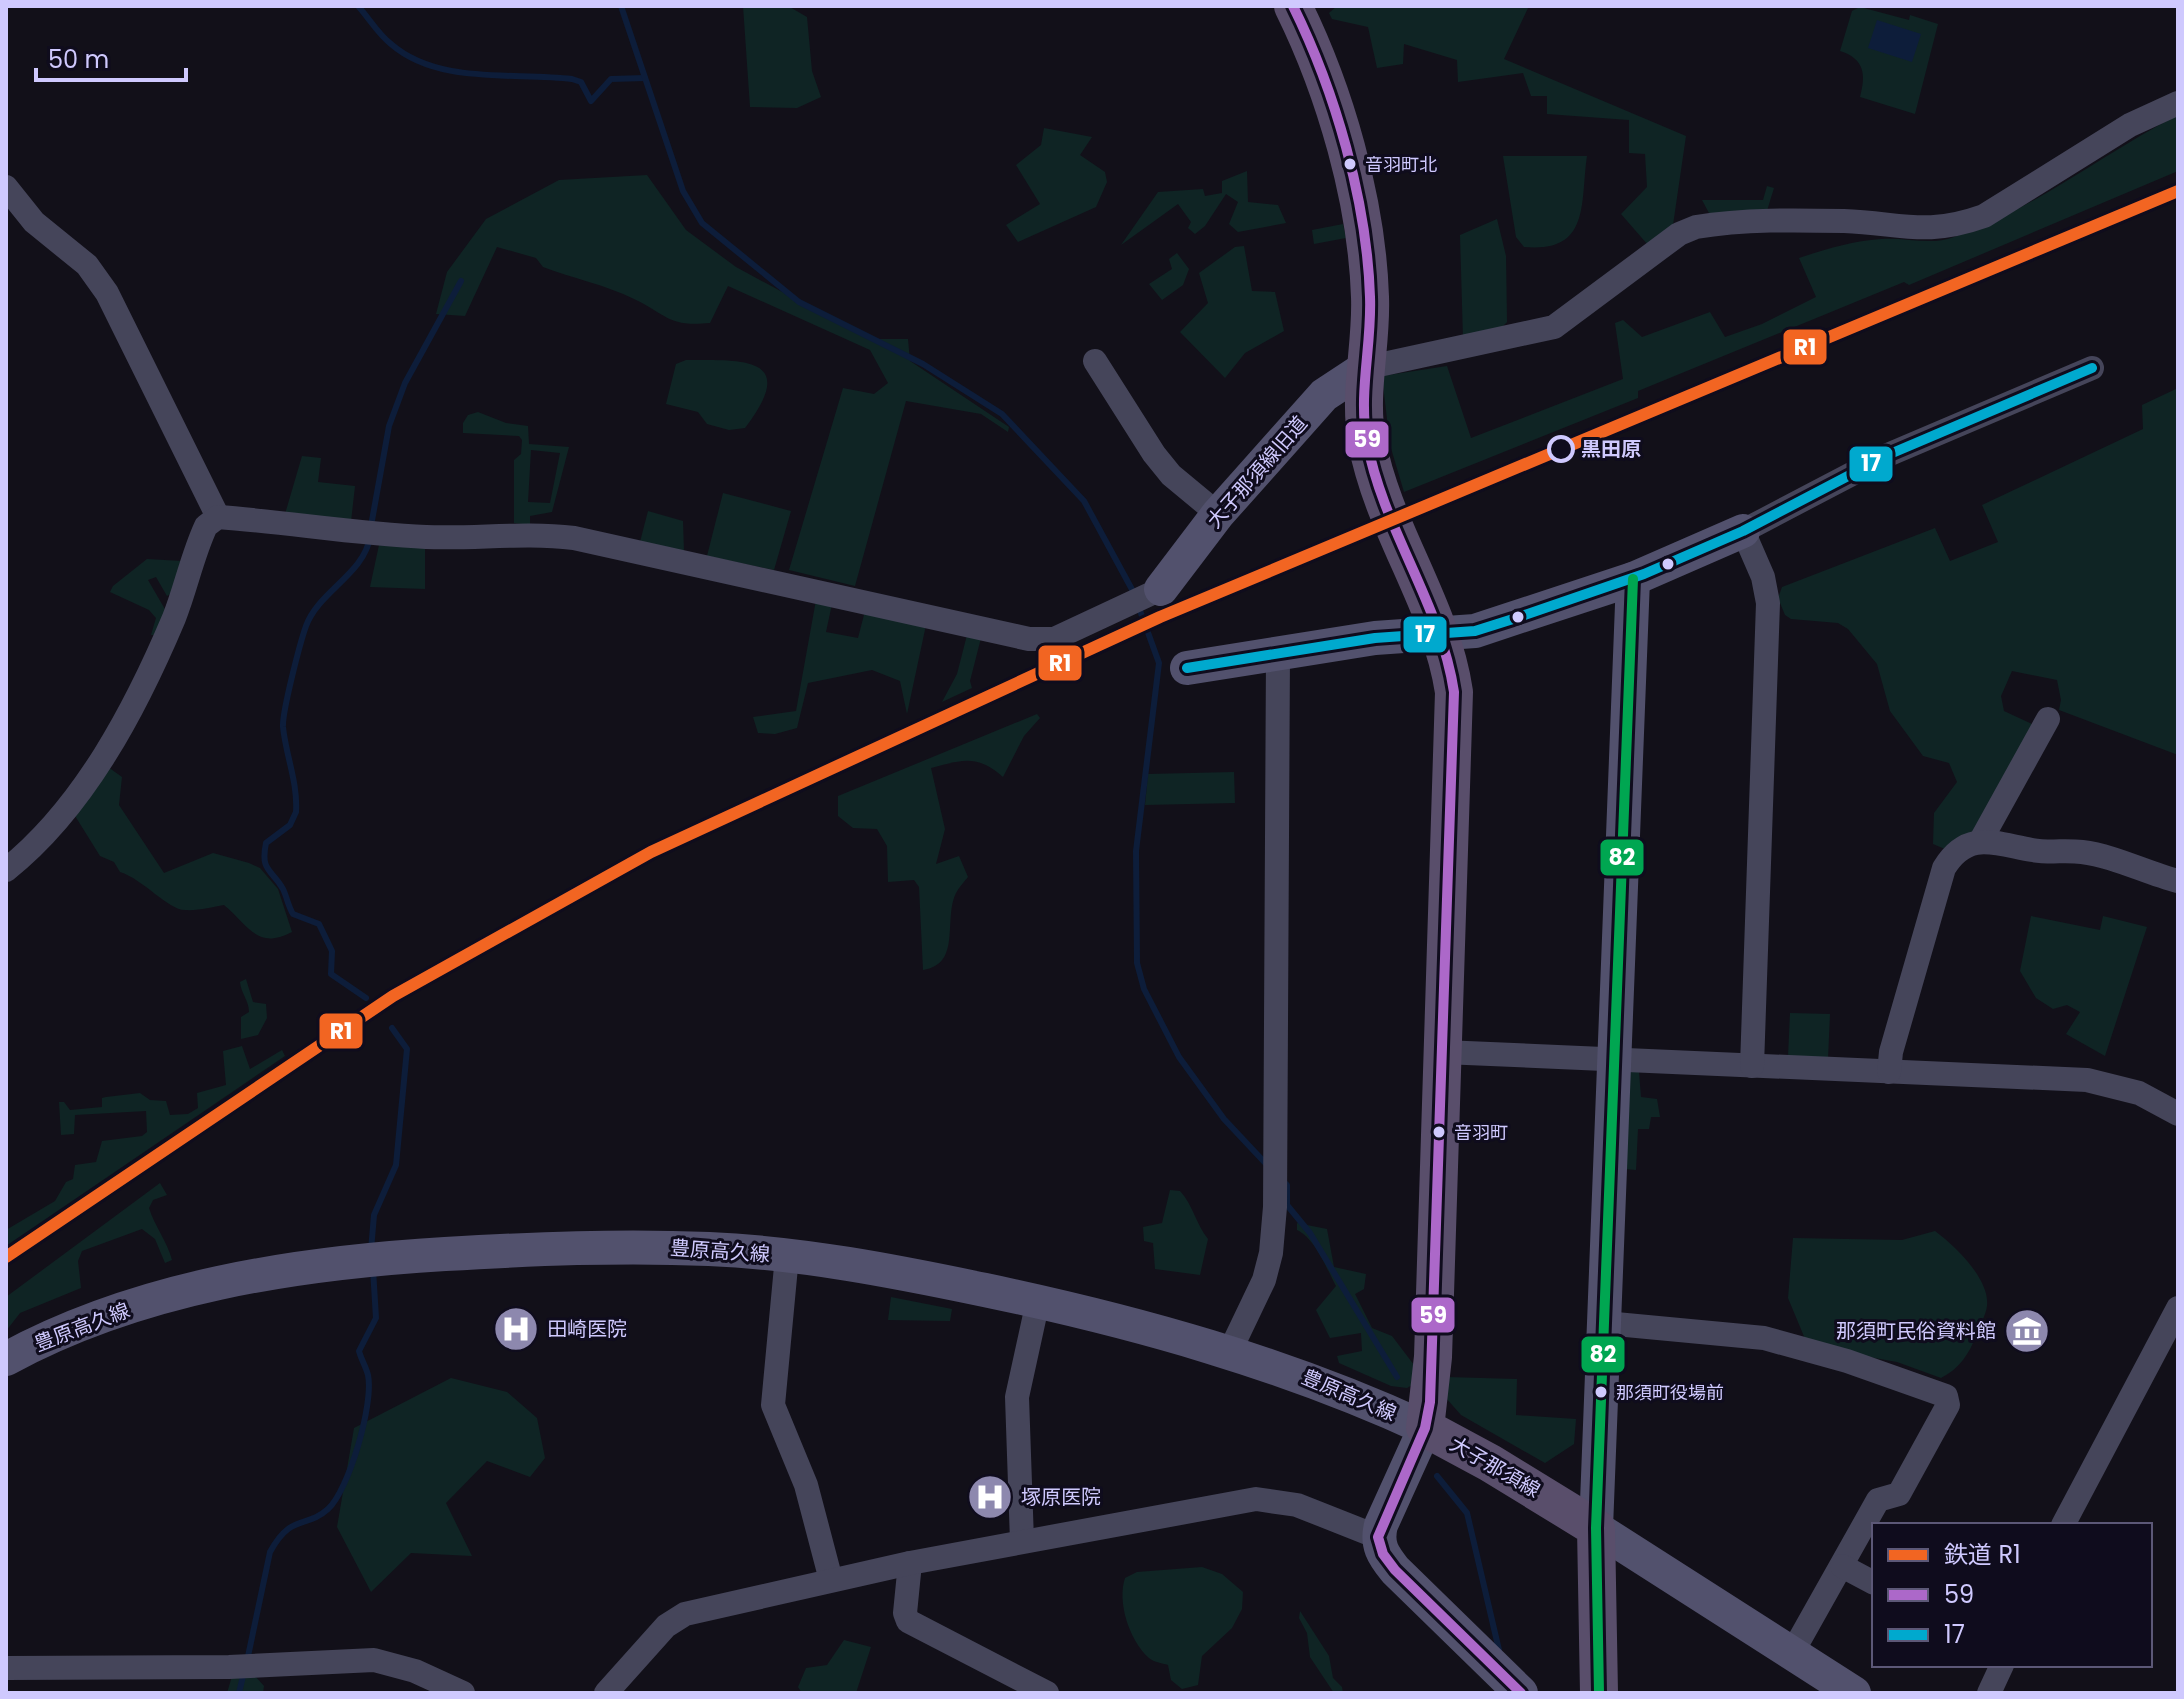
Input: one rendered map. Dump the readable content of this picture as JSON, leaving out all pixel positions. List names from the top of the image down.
{
  "streets": {
    "main road": ["大子那須線旧道", "豊原高久線", "大子那須線"]
  },
  "crossings": [
    ["豊原高久線", "大子那須線"]
  ],
  "places": {
    "other": [
      "音羽町北",
      "黒田原",
      "音羽町",
      "那須町役場前"
    ],
    "hospital": ["田崎医院", "塚原医院"],
    "museum": ["那須町民俗資料館"]
  },
  "lines": [
    "transit line 59",
    "rail line R1",
    "transit line 17",
    "transit line 82"
  ],
  "legend": ["鉄道 R1", "59", "17"],
  "scale_bar": "50 m"
}
